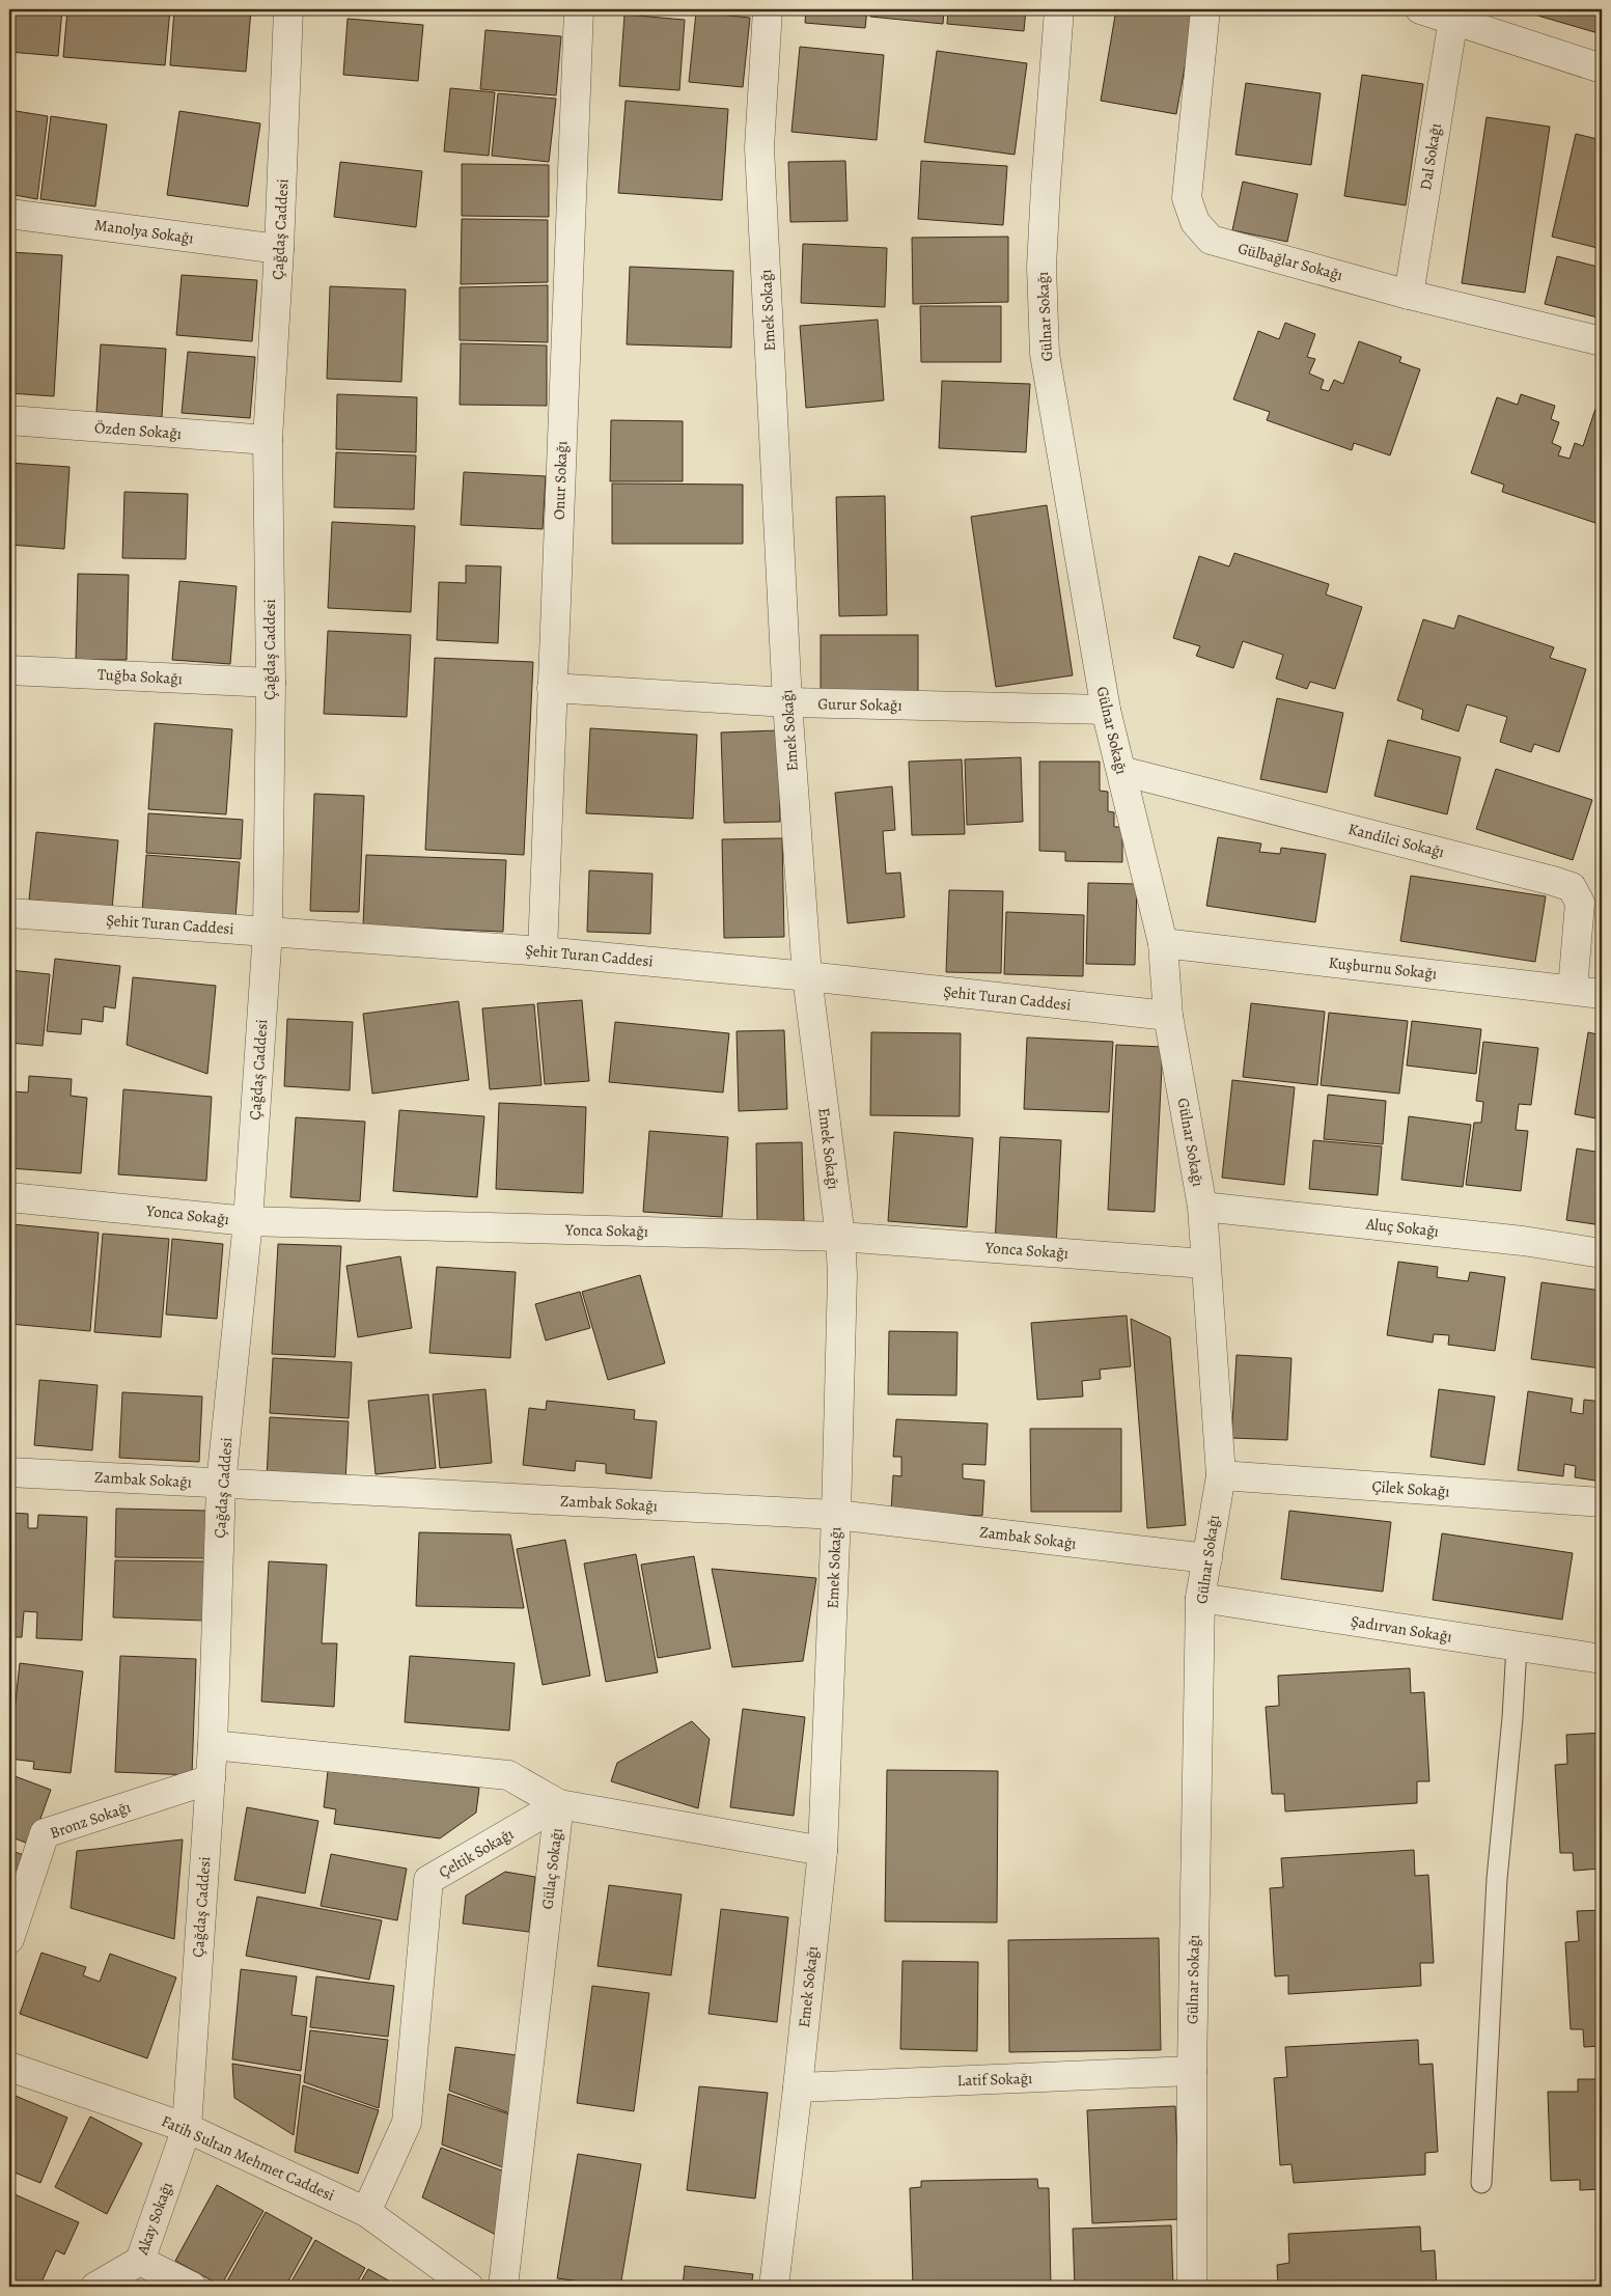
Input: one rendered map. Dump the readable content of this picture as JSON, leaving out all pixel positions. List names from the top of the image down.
{
  "streets": {
    "street": [
      "Dal Sokağı",
      "Çağdaş Caddesi",
      "Manolya Sokağı",
      "Gülbağlar Sokağı",
      "Emek Sokağı",
      "Gülnar Sokağı",
      "Özden Sokağı",
      "Onur Sokağı",
      "Tuğba Sokağı",
      "Gurur Sokağı",
      "Kandilci Sokağı",
      "Şehit Turan Caddesi",
      "Kuşburnu Sokağı",
      "Yonca Sokağı",
      "Aluç Sokağı",
      "Zambak Sokağı",
      "Çilek Sokağı",
      "Şadırvan Sokağı",
      "Bronz Sokağı",
      "Çeltik Sokağı",
      "Gülaç Sokağı",
      "Latif Sokağı",
      "Fatih Sultan Mehmet Caddesi",
      "Akay Sokağı"
    ]
  },
  "crossings": [
    ["Dal Sokağı", "Gülbağlar Sokağı"],
    ["Çağdaş Caddesi", "Manolya Sokağı"],
    ["Çağdaş Caddesi", "Özden Sokağı"],
    ["Çağdaş Caddesi", "Tuğba Sokağı"],
    ["Çağdaş Caddesi", "Şehit Turan Caddesi"],
    ["Çağdaş Caddesi", "Yonca Sokağı"],
    ["Çağdaş Caddesi", "Zambak Sokağı"],
    ["Çağdaş Caddesi", "Bronz Sokağı"],
    ["Çağdaş Caddesi", "Fatih Sultan Mehmet Caddesi"],
    ["Çağdaş Caddesi", "Akay Sokağı"],
    ["Emek Sokağı", "Gurur Sokağı"],
    ["Emek Sokağı", "Şehit Turan Caddesi"],
    ["Emek Sokağı", "Yonca Sokağı"],
    ["Emek Sokağı", "Zambak Sokağı"],
    ["Emek Sokağı", "Latif Sokağı"],
    ["Gülnar Sokağı", "Gurur Sokağı"],
    ["Gülnar Sokağı", "Kandilci Sokağı"],
    ["Gülnar Sokağı", "Şehit Turan Caddesi"],
    ["Gülnar Sokağı", "Kuşburnu Sokağı"],
    ["Gülnar Sokağı", "Yonca Sokağı"],
    ["Gülnar Sokağı", "Aluç Sokağı"],
    ["Gülnar Sokağı", "Zambak Sokağı"],
    ["Gülnar Sokağı", "Çilek Sokağı"],
    ["Gülnar Sokağı", "Şadırvan Sokağı"],
    ["Gülnar Sokağı", "Latif Sokağı"],
    ["Onur Sokağı", "Gurur Sokağı"],
    ["Onur Sokağı", "Şehit Turan Caddesi"],
    ["Kandilci Sokağı", "Kuşburnu Sokağı"],
    ["Çeltik Sokağı", "Gülaç Sokağı"],
    ["Çeltik Sokağı", "Fatih Sultan Mehmet Caddesi"],
    ["Fatih Sultan Mehmet Caddesi", "Akay Sokağı"]
  ]
}
